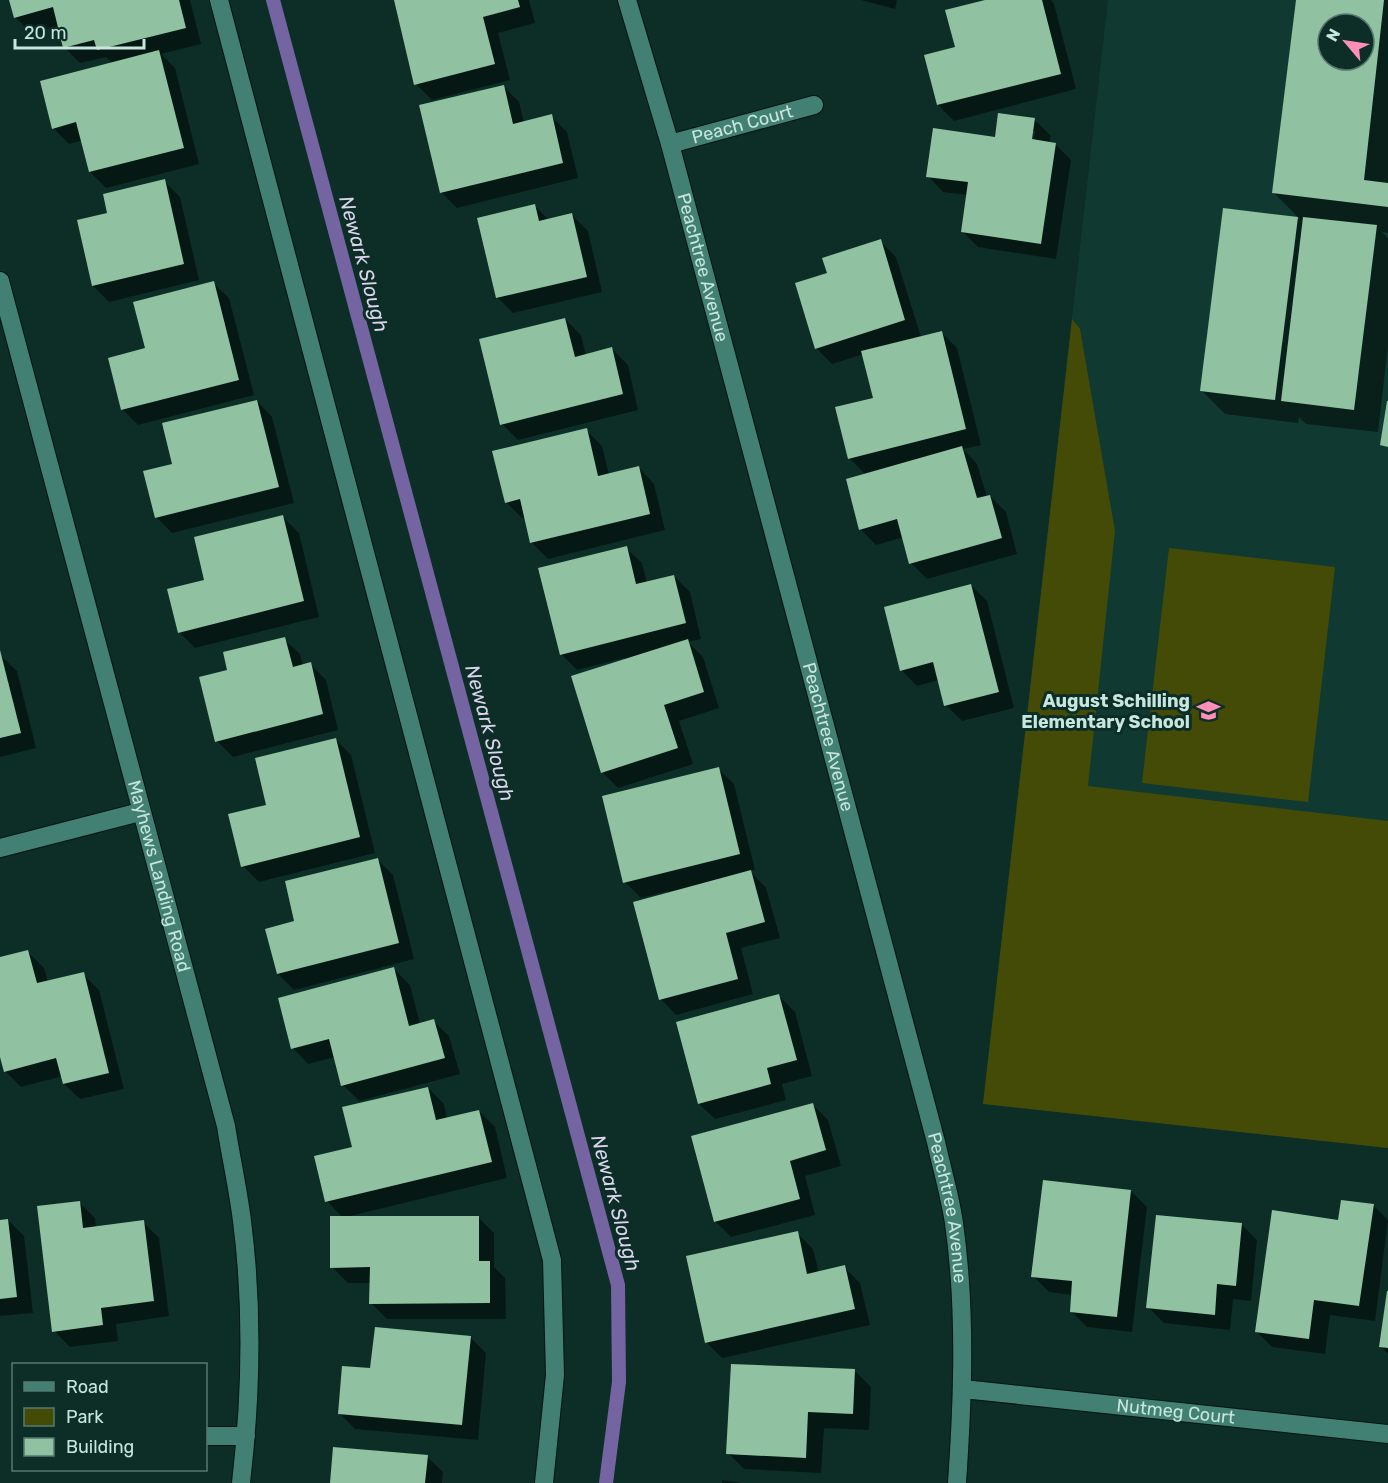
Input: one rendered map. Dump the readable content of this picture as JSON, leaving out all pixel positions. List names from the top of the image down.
{
  "streets": {
    "street": [
      "Peach Court",
      "Peachtree Avenue",
      "Mayhews Landing Road",
      "Nutmeg Court"
    ]
  },
  "crossings": [
    ["Peach Court", "Peachtree Avenue"],
    ["Peachtree Avenue", "Nutmeg Court"]
  ],
  "water": ["Newark Slough"],
  "places": {
    "school or university": ["August Schilling Elementary School"]
  },
  "legend": ["Road", "Park", "Building"],
  "scale_bar": "20 m",
  "north": "top left"
}
